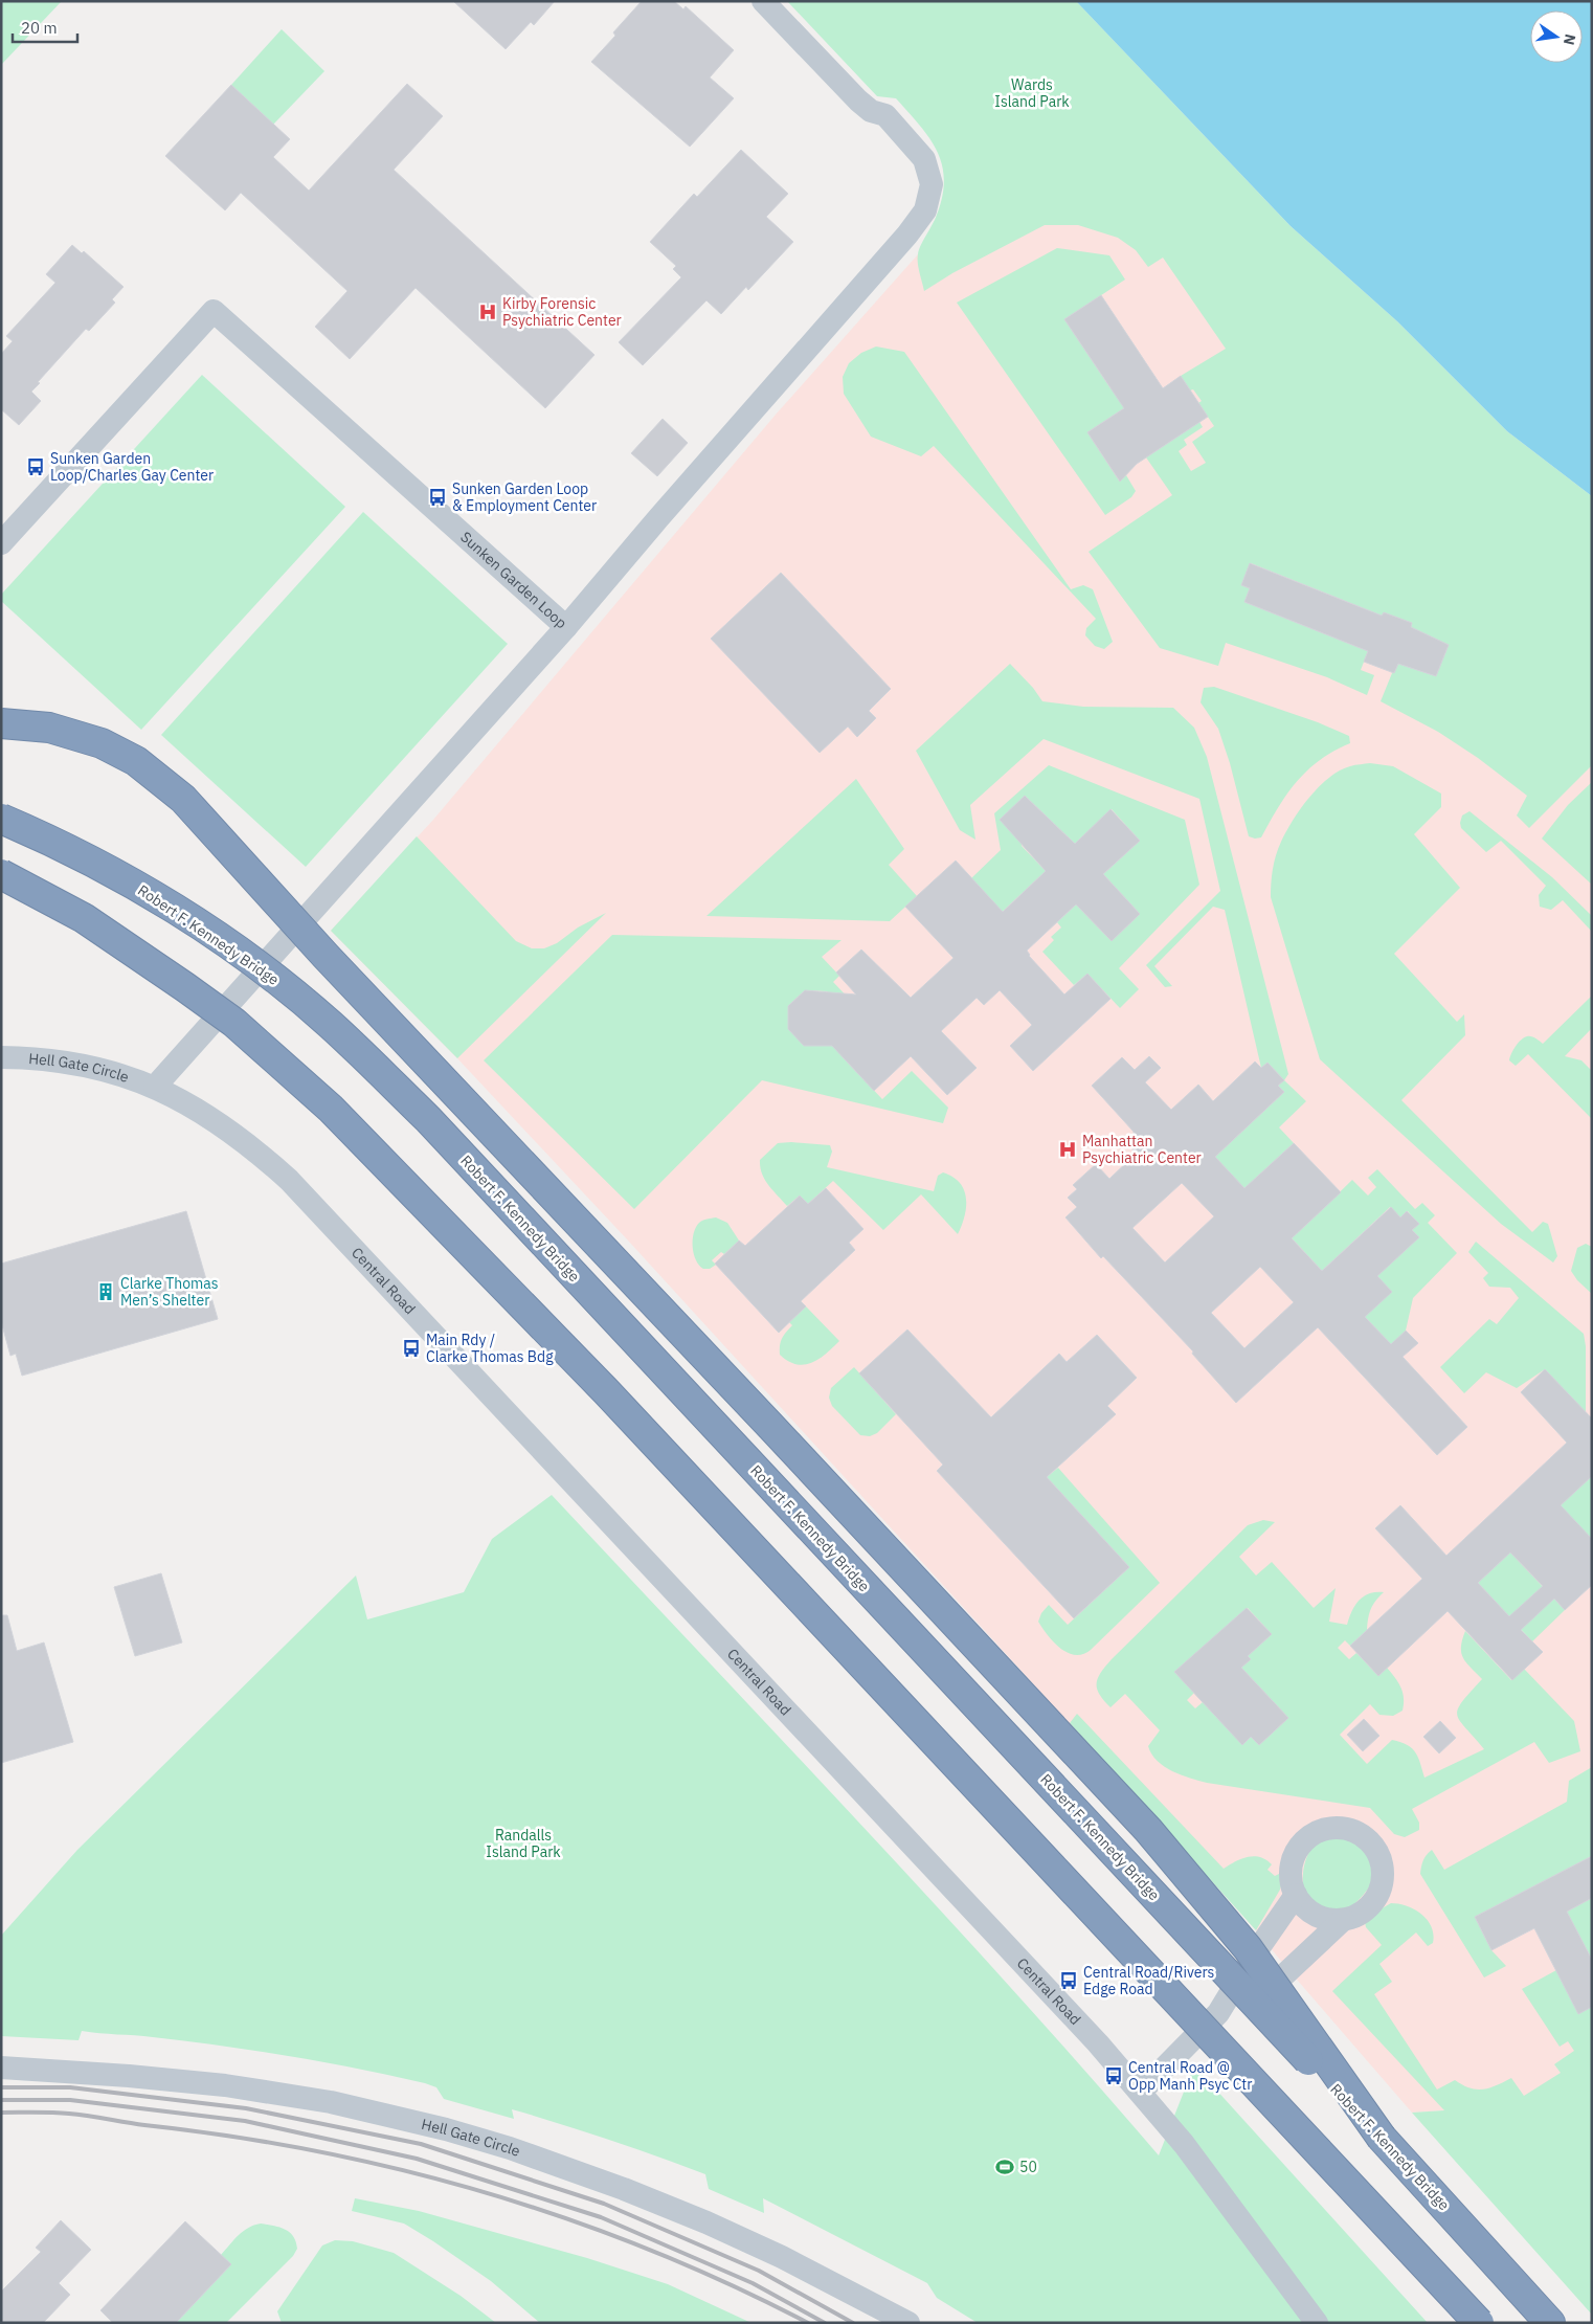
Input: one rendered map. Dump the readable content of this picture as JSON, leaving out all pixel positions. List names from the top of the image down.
{
  "streets": {
    "highway": ["Robert F. Kennedy Bridge"],
    "street": ["Sunken Garden Loop", "Hell Gate Circle", "Central Road"]
  },
  "crossings": [
    ["Sunken Garden Loop", "Hell Gate Circle"],
    ["Sunken Garden Loop", "Central Road"],
    ["Hell Gate Circle", "Central Road"]
  ],
  "parks": ["Wards Island Park", "Randalls Island Park"],
  "places": {
    "hospital": ["Kirby Forensic Psychiatric Center", "Manhattan Psychiatric Center"],
    "bus stop": [
      "Sunken Garden Loop/Charles Gay Center",
      "Sunken Garden Loop & Employment Center",
      "Main Rdy / Clarke Thomas Bdg",
      "Central Road/Rivers Edge Road",
      "Central Road @ Opp Manh Psyc Ctr"
    ],
    "building": ["Clarke Thomas Men’s Shelter"],
    "sports": ["50"]
  },
  "scale_bar": "20 m",
  "north": "right"
}
